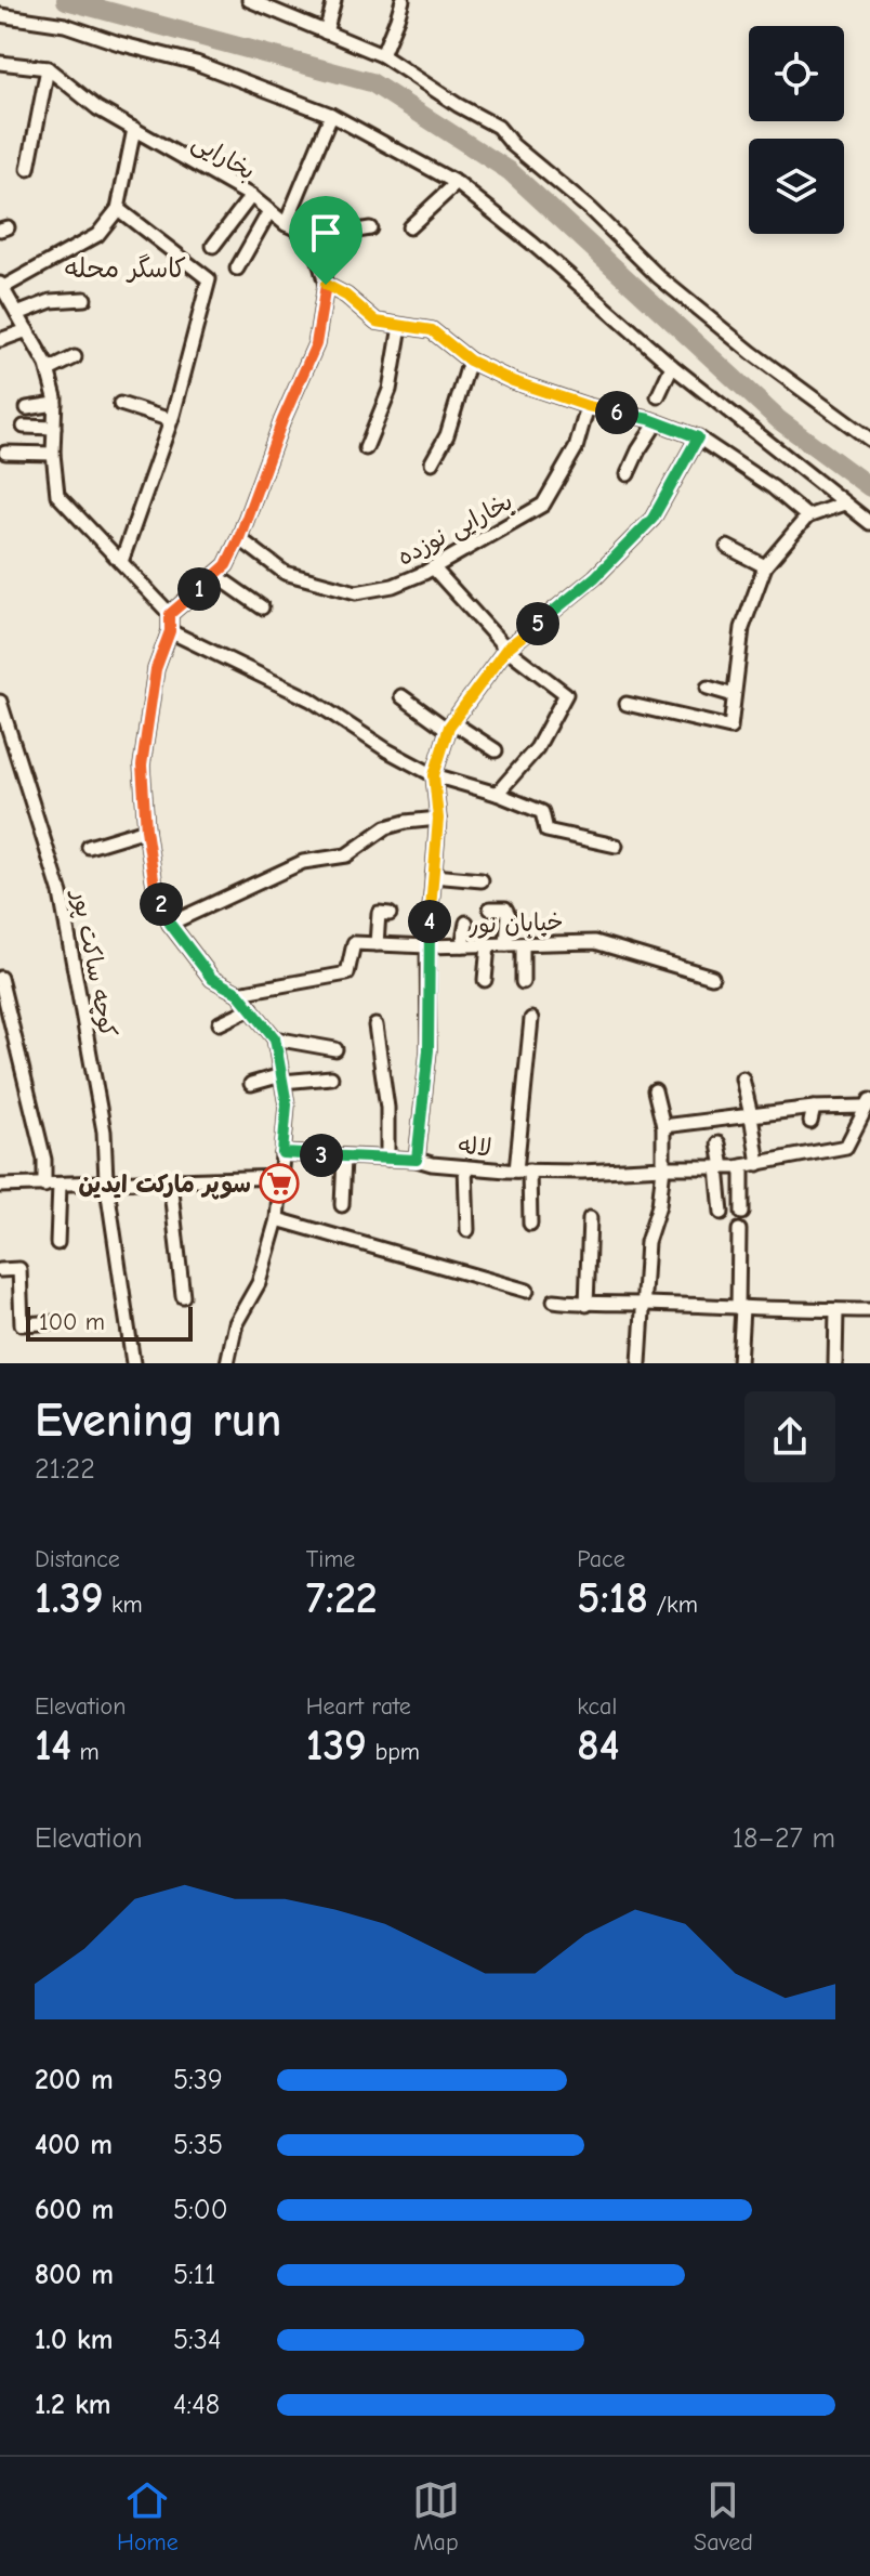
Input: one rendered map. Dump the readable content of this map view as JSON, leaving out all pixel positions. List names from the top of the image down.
{
  "streets": {
    "street": [
      "بخارایی",
      "بخارایی نوزده",
      "خیابان نور",
      "کوچه ساکت پور",
      "لاله"
    ]
  },
  "districts": ["کاسگر محله"],
  "places": {
    "supermarket": ["سوپر مارکت ایدین"]
  },
  "scale_bar": "100 m",
  "page": {
    "pins": [
      "6",
      "1",
      "5",
      "2",
      "4",
      "3"
    ],
    "scale": "100 m",
    "heading": ["Evening run", "21:22"],
    "stats": [
      ["Distance", "1.39 km"],
      ["Time", "7:22"],
      ["Pace", "5:18 /km"],
      ["Elevation", "14 m"],
      ["Heart rate", "139 bpm"],
      ["kcal", "84"]
    ],
    "chart": ["Elevation", "18–27 m"],
    "list": [
      {
        "name": "200 m",
        "note": "5:39"
      },
      {
        "name": "400 m",
        "note": "5:35"
      },
      {
        "name": "600 m",
        "note": "5:00"
      },
      {
        "name": "800 m",
        "note": "5:11"
      },
      {
        "name": "1.0 km",
        "note": "5:34"
      },
      {
        "name": "1.2 km",
        "note": "4:48"
      }
    ],
    "tabs": ["Home", "Map", "Saved"]
  }
}
